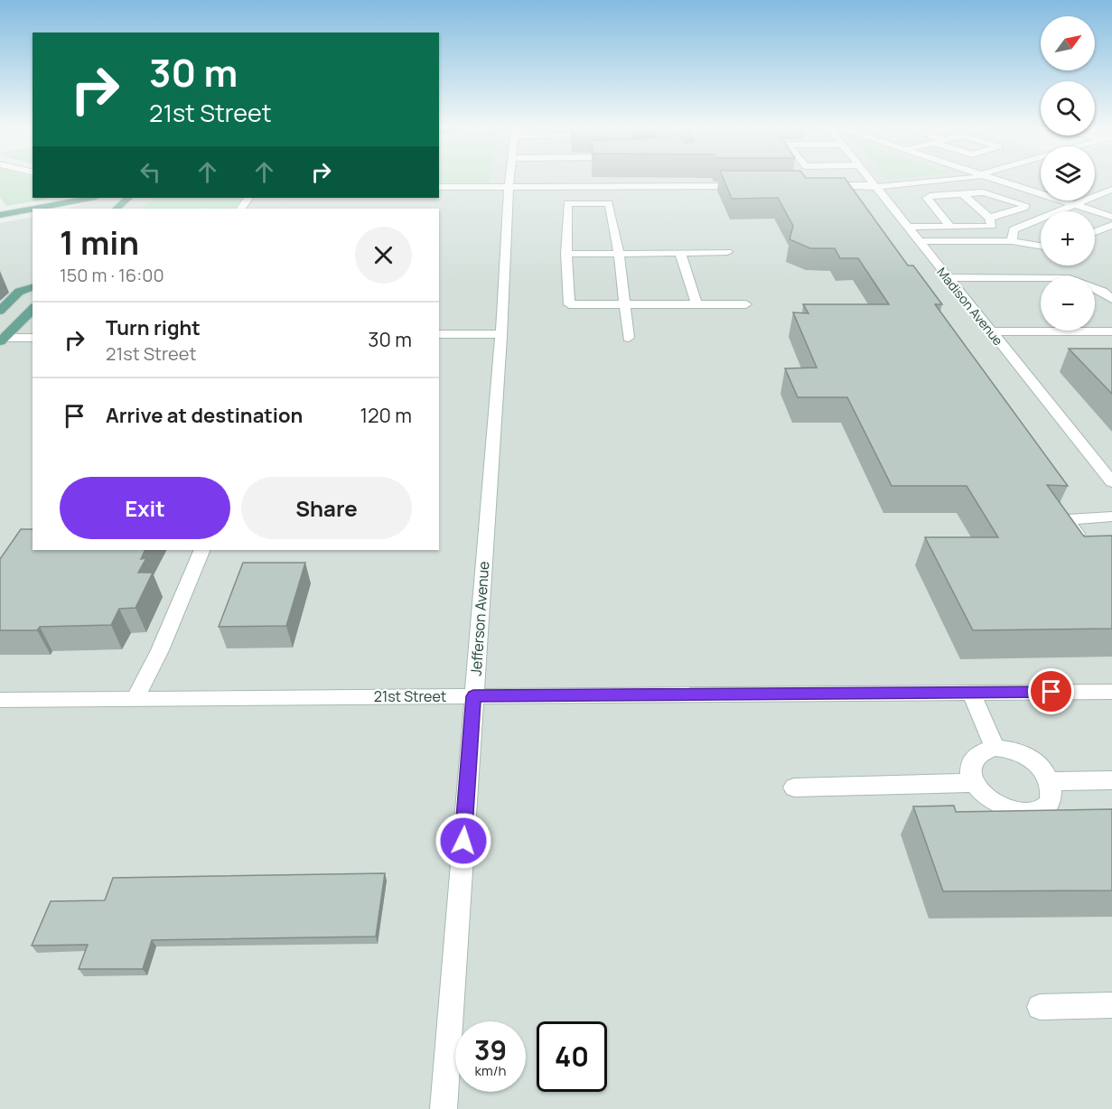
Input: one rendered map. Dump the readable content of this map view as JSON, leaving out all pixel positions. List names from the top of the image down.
{
  "streets": {
    "street": ["Madison Avenue", "Jefferson Avenue", "21st Street"]
  },
  "crossings": [
    ["Jefferson Avenue", "21st Street"]
  ],
  "north": "top right",
  "page": {
    "map_buttons": ["+", "−"],
    "turn": ["30 m", "21st Street"],
    "heading": ["1 min", "150 m · 16:00"],
    "list": [
      {
        "name": "Turn right",
        "note": "21st Street",
        "value": "30 m"
      },
      {
        "name": "Arrive at destination",
        "value": "120 m"
      }
    ],
    "buttons": ["Exit", "Share"],
    "speed": "39 km/h",
    "limit": "40"
  }
}
